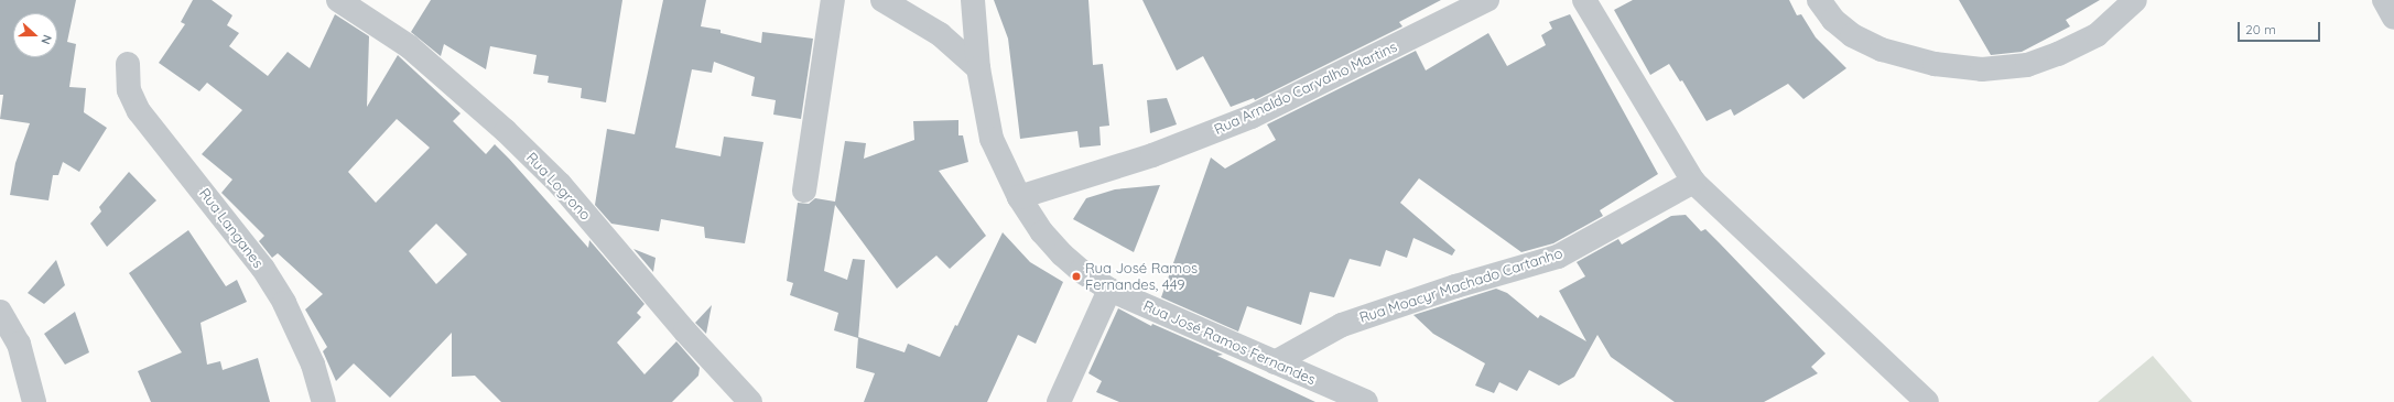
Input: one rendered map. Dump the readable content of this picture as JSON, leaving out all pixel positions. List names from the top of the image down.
{
  "streets": {
    "street": [
      "Rua Arnaldo Carvalho Martins",
      "Rua Logrono",
      "Rua Langanes",
      "Rua Moacyr Machado Cartanho",
      "Rua José Ramos Fernandes"
    ]
  },
  "crossings": [
    ["Rua Arnaldo Carvalho Martins", "Rua José Ramos Fernandes"],
    ["Rua Moacyr Machado Cartanho", "Rua José Ramos Fernandes"]
  ],
  "places": ["Rua José Ramos Fernandes, 449"],
  "scale_bar": "20 m",
  "north": "right"
}
